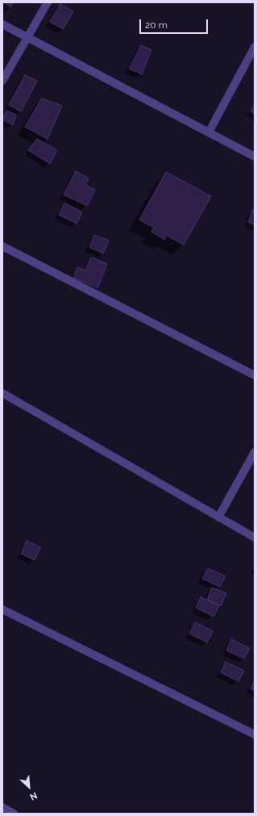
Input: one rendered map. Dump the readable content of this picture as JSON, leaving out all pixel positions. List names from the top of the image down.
{
  "scale_bar": "20 m",
  "north": "bottom right"
}
